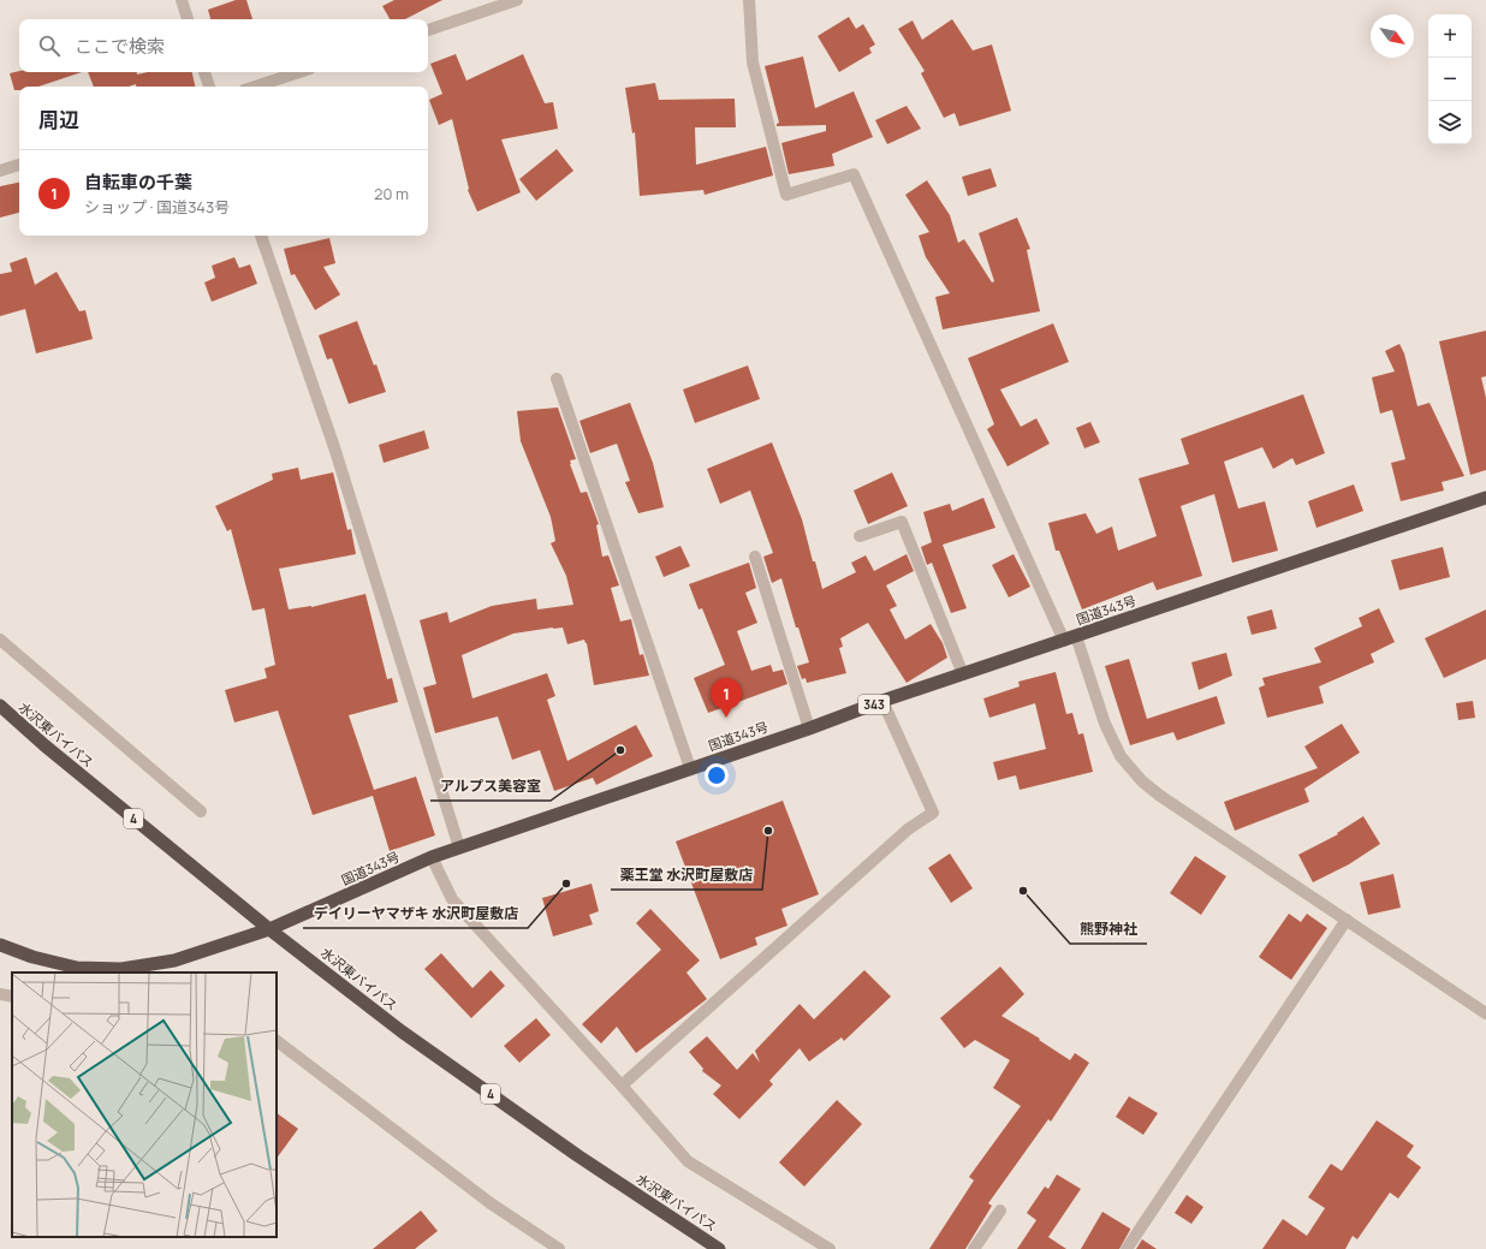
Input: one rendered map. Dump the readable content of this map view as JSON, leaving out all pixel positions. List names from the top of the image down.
{
  "streets": {
    "highway": [
      "国道343号",
      "343",
      "水沢東バイパス",
      "4"
    ]
  },
  "crossings": [
    ["国道343号", "水沢東バイパス"]
  ],
  "places": [
    "アルプス美容室",
    "薬王堂 水沢町屋敷店",
    "デイリーヤマザキ 水沢町屋敷店",
    "熊野神社"
  ],
  "north": "bottom right",
  "page": {
    "map_buttons": ["+", "−"],
    "search": "ここで検索",
    "heading": "周辺",
    "list": [
      {
        "mark": "1",
        "name": "自転車の千葉",
        "note": "ショップ · 国道343号",
        "value": "20 m"
      }
    ],
    "pins": "1"
  }
}
